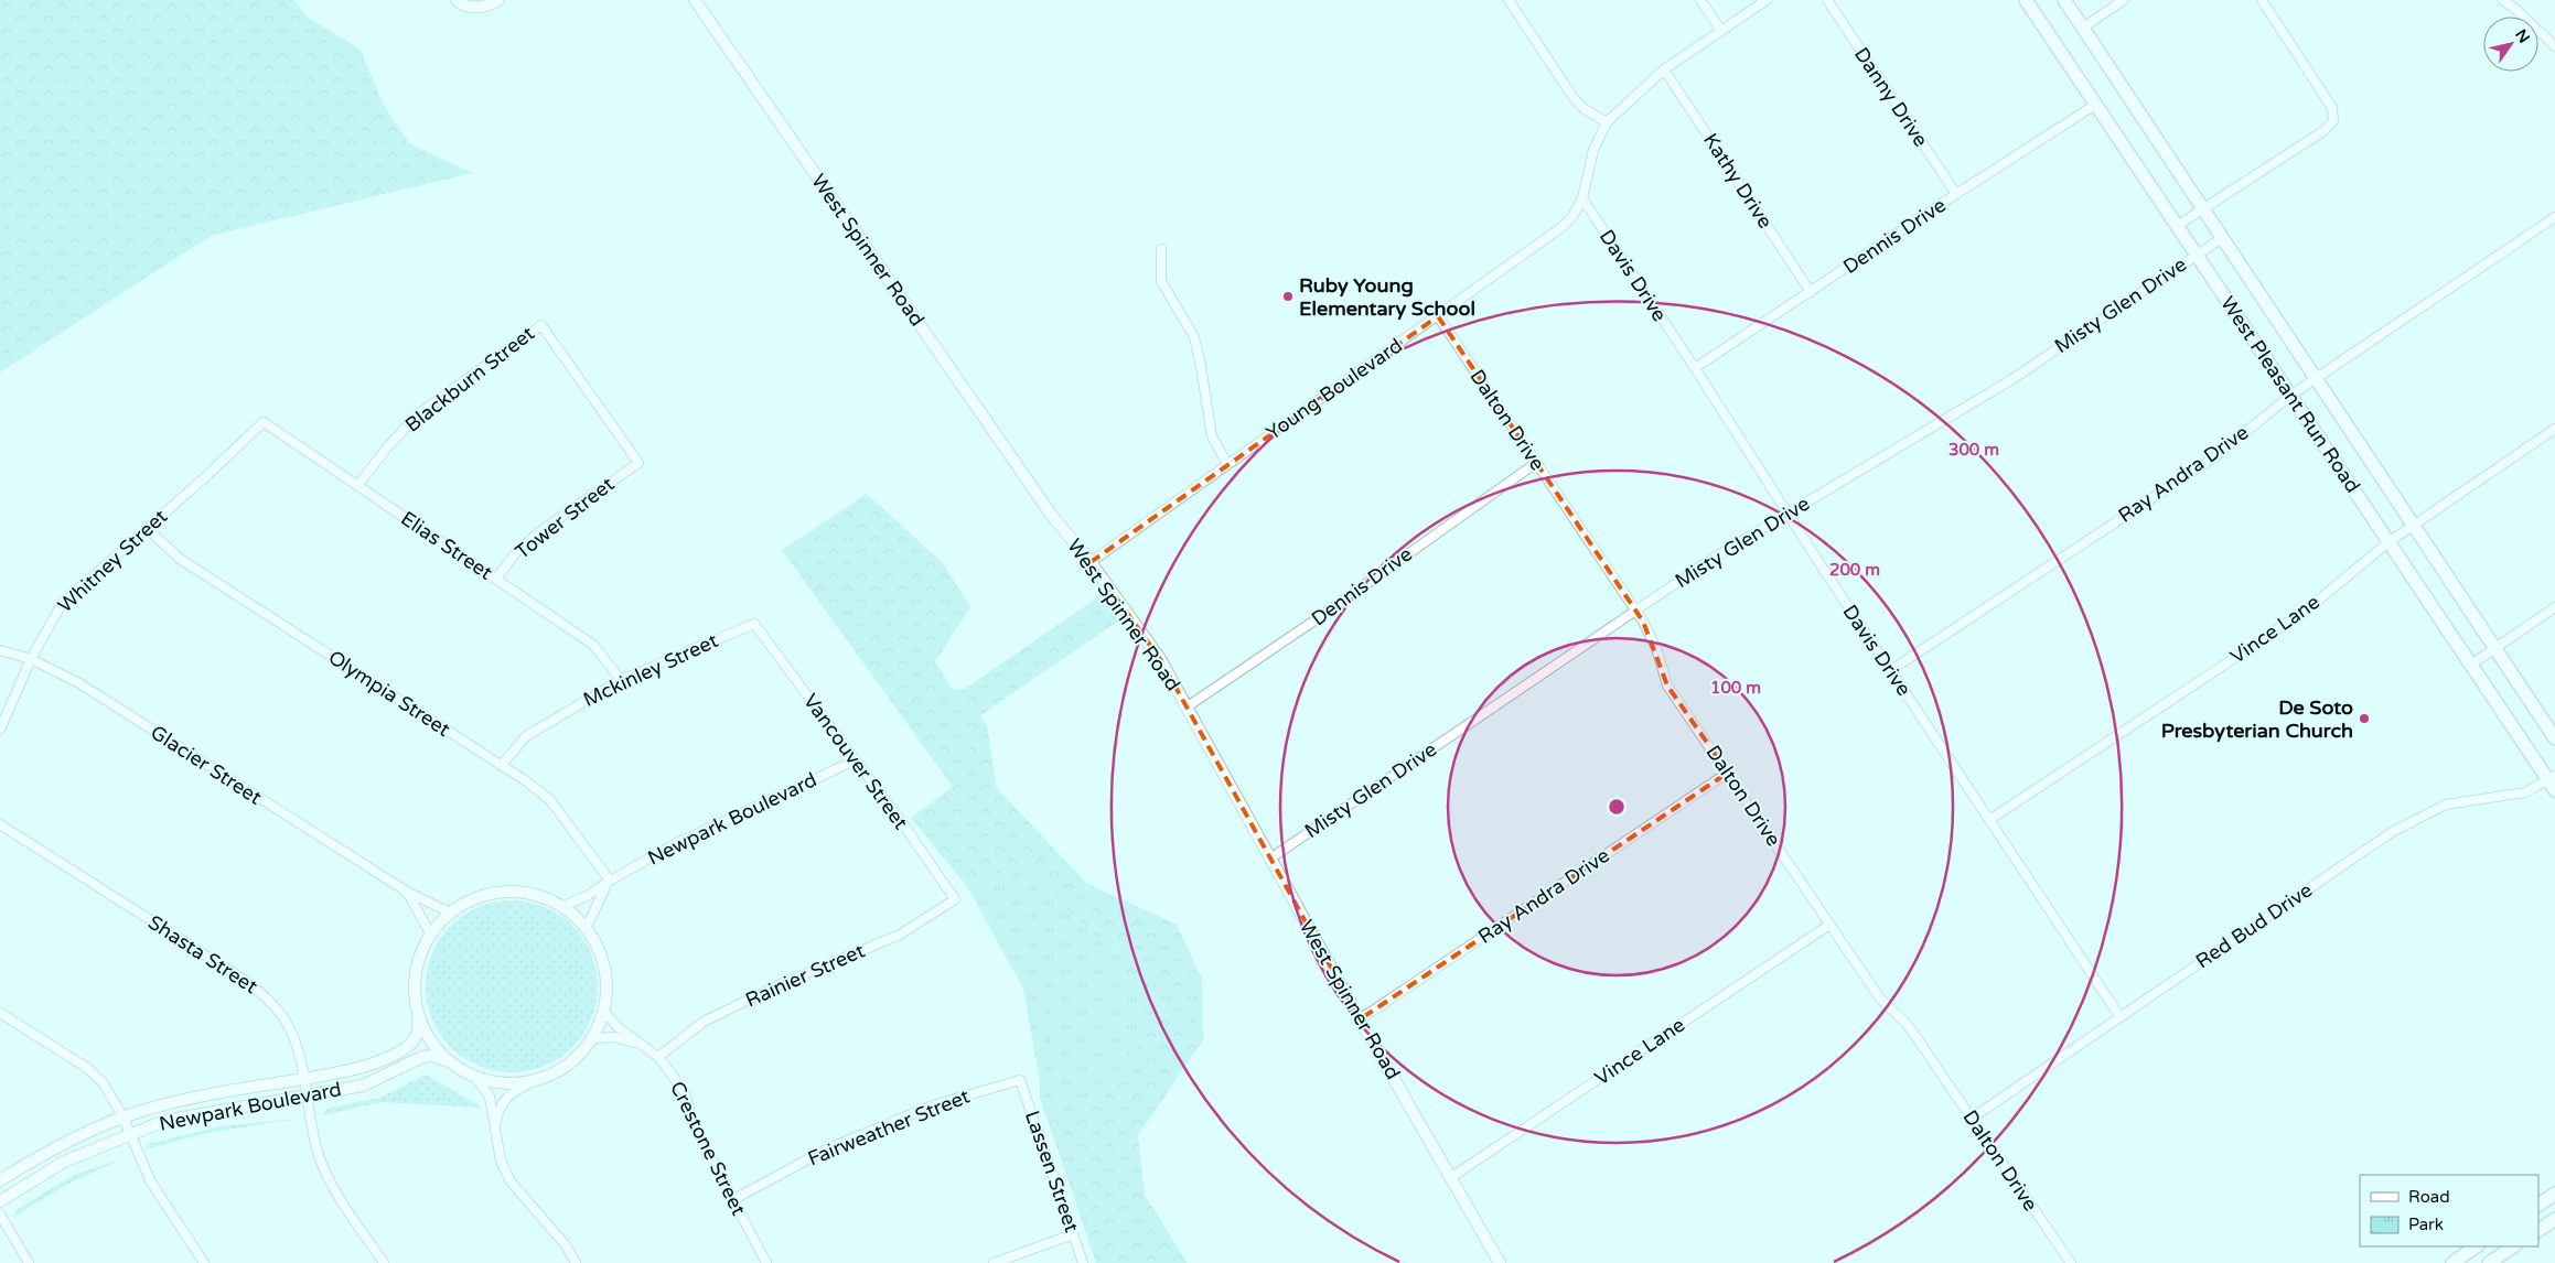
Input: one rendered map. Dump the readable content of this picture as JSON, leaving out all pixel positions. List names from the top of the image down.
{
  "streets": {
    "main road": ["West Pleasant Run Road"],
    "street": [
      "Danny Drive",
      "Kathy Drive",
      "Dennis Drive",
      "West Spinner Road",
      "Davis Drive",
      "Misty Glen Drive",
      "Blackburn Street",
      "Young Boulevard",
      "Dalton Drive",
      "Ray Andra Drive",
      "Tower Street",
      "Elias Street",
      "Whitney Street",
      "Vince Lane",
      "Mckinley Street",
      "Olympia Street",
      "Vancouver Street",
      "Glacier Street",
      "Newpark Boulevard",
      "Red Bud Drive",
      "Shasta Street",
      "Rainier Street",
      "Fairweather Street",
      "Crestone Street",
      "Lassen Street"
    ]
  },
  "crossings": [
    ["Danny Drive", "Dennis Drive"],
    ["Kathy Drive", "Dennis Drive"],
    ["Kathy Drive", "Young Boulevard"],
    ["Dennis Drive", "West Spinner Road"],
    ["Dennis Drive", "Davis Drive"],
    ["Dennis Drive", "West Pleasant Run Road"],
    ["Dennis Drive", "Dalton Drive"],
    ["West Spinner Road", "Misty Glen Drive"],
    ["West Spinner Road", "Young Boulevard"],
    ["West Spinner Road", "Ray Andra Drive"],
    ["West Spinner Road", "Vince Lane"],
    ["Davis Drive", "Misty Glen Drive"],
    ["Davis Drive", "Young Boulevard"],
    ["Davis Drive", "Ray Andra Drive"],
    ["Davis Drive", "Vince Lane"],
    ["Davis Drive", "Red Bud Drive"],
    ["Misty Glen Drive", "West Pleasant Run Road"],
    ["Misty Glen Drive", "Dalton Drive"],
    ["Blackburn Street", "Tower Street"],
    ["Blackburn Street", "Elias Street"],
    ["Young Boulevard", "Dalton Drive"],
    ["West Pleasant Run Road", "Ray Andra Drive"],
    ["West Pleasant Run Road", "Vince Lane"],
    ["West Pleasant Run Road", "Red Bud Drive"],
    ["Dalton Drive", "Ray Andra Drive"],
    ["Dalton Drive", "Vince Lane"],
    ["Dalton Drive", "Red Bud Drive"],
    ["Tower Street", "Elias Street"],
    ["Elias Street", "Whitney Street"],
    ["Elias Street", "Mckinley Street"],
    ["Whitney Street", "Olympia Street"],
    ["Whitney Street", "Glacier Street"],
    ["Mckinley Street", "Olympia Street"],
    ["Mckinley Street", "Vancouver Street"],
    ["Olympia Street", "Newpark Boulevard"],
    ["Vancouver Street", "Newpark Boulevard"],
    ["Vancouver Street", "Rainier Street"],
    ["Glacier Street", "Newpark Boulevard"],
    ["Glacier Street", "Crestone Street"],
    ["Newpark Boulevard", "Shasta Street"],
    ["Newpark Boulevard", "Crestone Street"],
    ["Rainier Street", "Crestone Street"],
    ["Fairweather Street", "Crestone Street"],
    ["Fairweather Street", "Lassen Street"]
  ],
  "places": ["Ruby Young Elementary School", "De Soto Presbyterian Church"],
  "legend": ["Road", "Park"],
  "north": "top right",
  "rings": ["300 m", "200 m", "100 m"]
}
